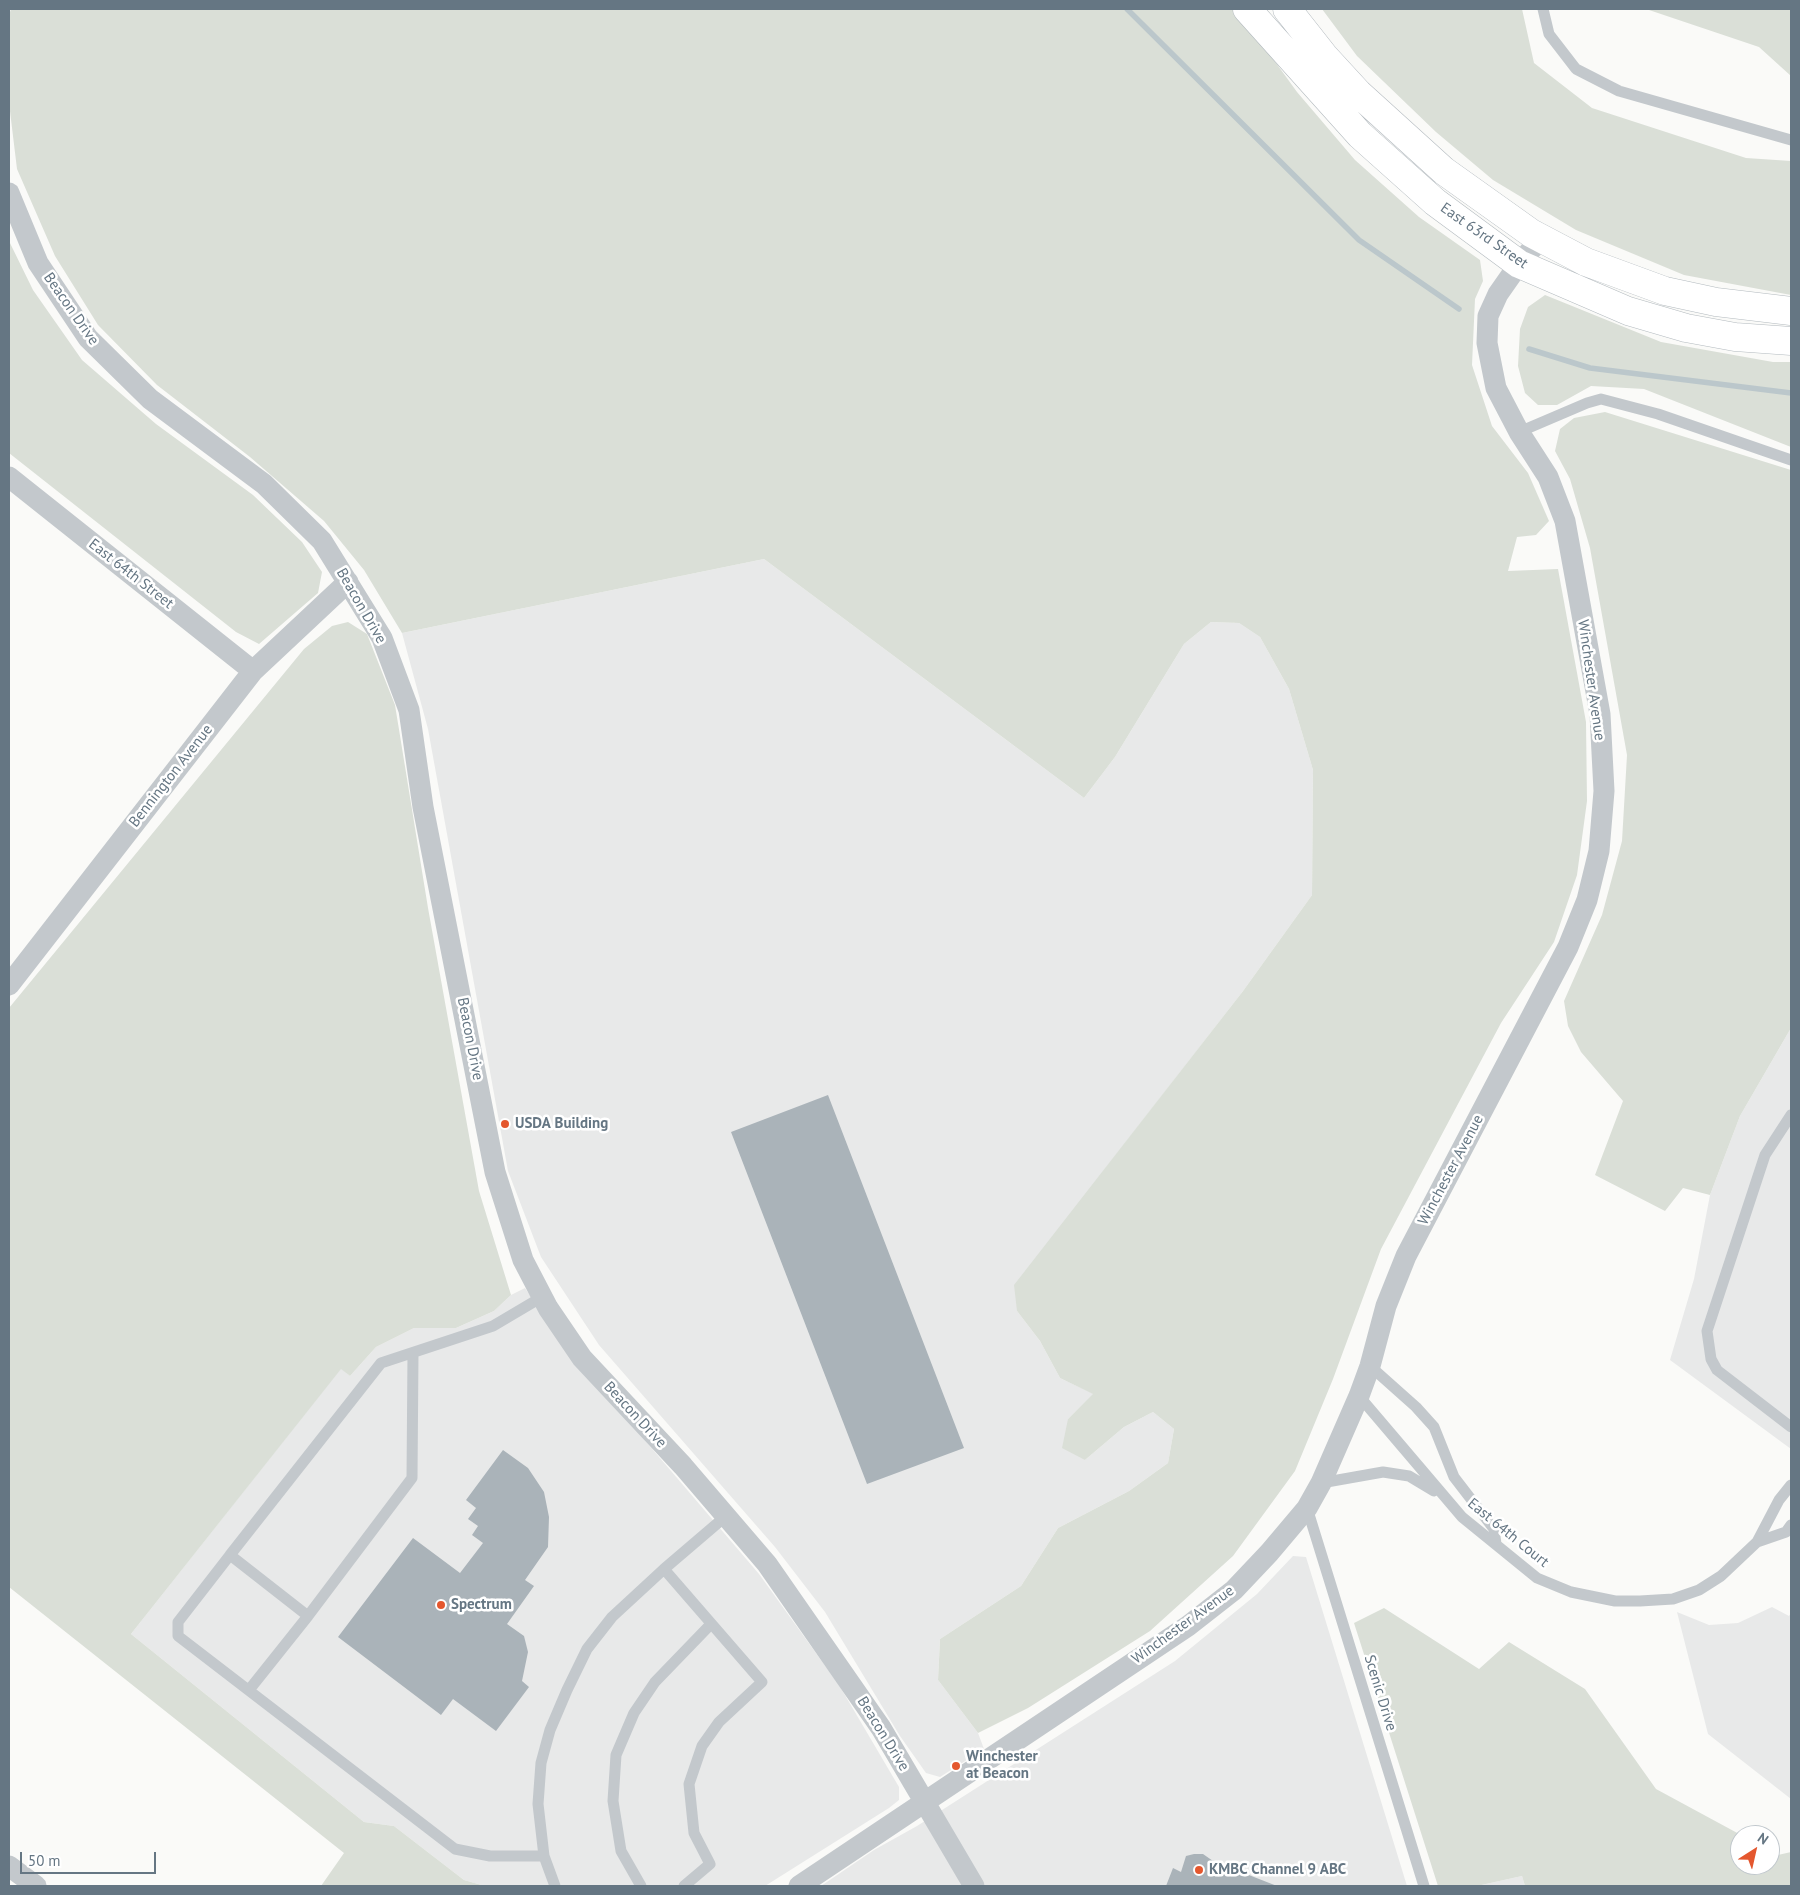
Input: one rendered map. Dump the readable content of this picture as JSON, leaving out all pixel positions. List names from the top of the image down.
{
  "streets": {
    "main road": ["East 63rd Street"],
    "street": [
      "Beacon Drive",
      "East 64th Street",
      "Winchester Avenue",
      "Bennington Avenue"
    ],
    "lane": ["East 64th Court", "Scenic Drive"]
  },
  "crossings": [
    ["East 63rd Street", "Winchester Avenue"],
    ["Beacon Drive", "Winchester Avenue"],
    ["Beacon Drive", "Bennington Avenue"],
    ["East 64th Street", "Bennington Avenue"],
    ["Winchester Avenue", "East 64th Court"],
    ["Winchester Avenue", "Scenic Drive"]
  ],
  "places": [
    "USDA Building",
    "Spectrum",
    "Winchester at Beacon",
    "KMBC Channel 9 ABC"
  ],
  "scale_bar": "50 m",
  "north": "top right"
}
